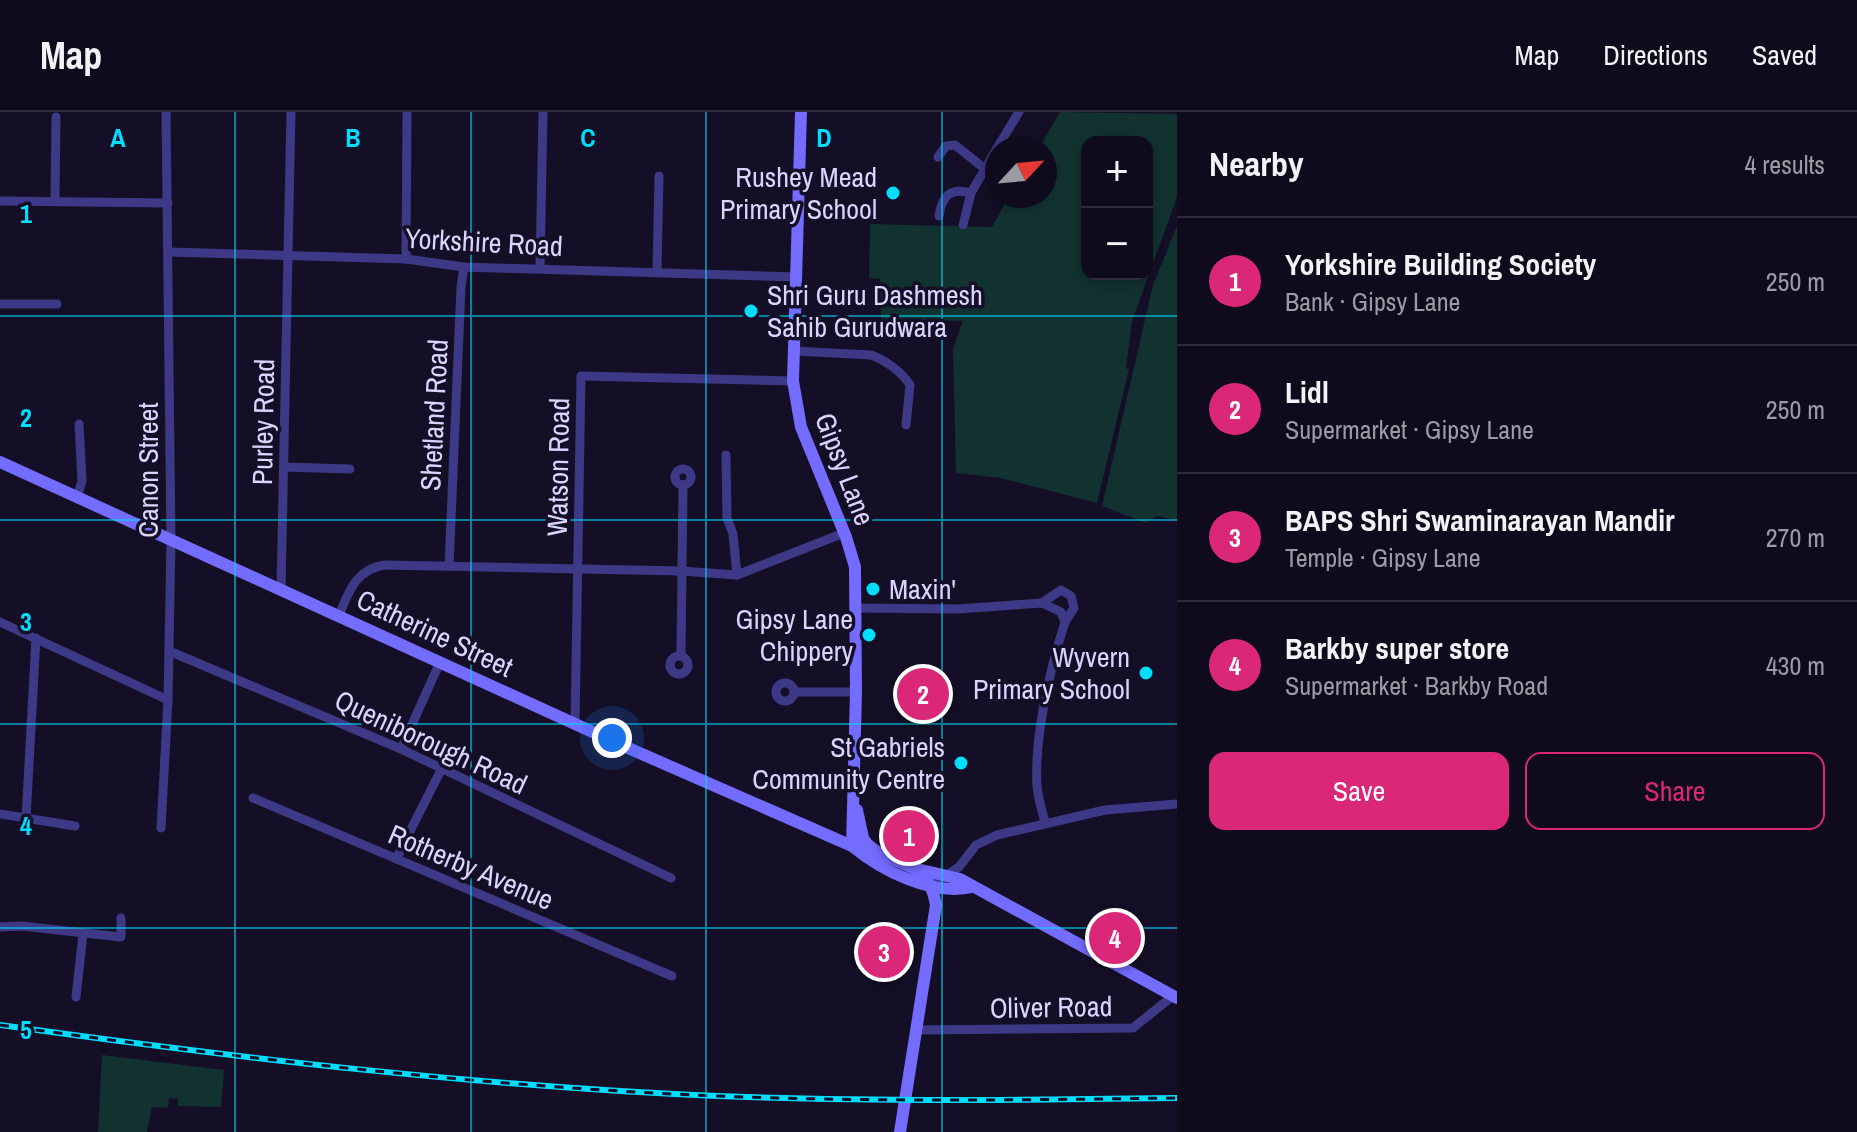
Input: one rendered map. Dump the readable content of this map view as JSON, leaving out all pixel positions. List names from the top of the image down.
{
  "streets": {
    "street": [
      "Yorkshire Road",
      "Shetland Road",
      "Purley Road",
      "Watson Road",
      "Gipsy Lane",
      "Canon Street",
      "Catherine Street",
      "Queniborough Road",
      "Rotherby Avenue",
      "Oliver Road"
    ]
  },
  "crossings": [
    ["Yorkshire Road", "Shetland Road"],
    ["Yorkshire Road", "Purley Road"],
    ["Yorkshire Road", "Gipsy Lane"],
    ["Yorkshire Road", "Canon Street"],
    ["Purley Road", "Catherine Street"],
    ["Watson Road", "Gipsy Lane"],
    ["Watson Road", "Catherine Street"],
    ["Gipsy Lane", "Catherine Street"],
    ["Canon Street", "Catherine Street"],
    ["Canon Street", "Queniborough Road"]
  ],
  "places": [
    "Rushey Mead Primary School",
    "Shri Guru Dashmesh Sahib Gurudwara",
    "Maxin'",
    "Gipsy Lane Chippery",
    "Wyvern Primary School",
    "St Gabriels Community Centre"
  ],
  "north": "top right",
  "page": {
    "header": "Map",
    "nav": ["Map", "Directions", "Saved"],
    "heading": ["Nearby", "4 results"],
    "map_buttons": ["+", "−"],
    "list": [
      {
        "mark": "1",
        "name": "Yorkshire Building Society",
        "note": "Bank · Gipsy Lane",
        "value": "250 m"
      },
      {
        "mark": "2",
        "name": "Lidl",
        "note": "Supermarket · Gipsy Lane",
        "value": "250 m"
      },
      {
        "mark": "3",
        "name": "BAPS Shri Swaminarayan Mandir",
        "note": "Temple · Gipsy Lane",
        "value": "270 m"
      },
      {
        "mark": "4",
        "name": "Barkby super store",
        "note": "Supermarket · Barkby Road",
        "value": "430 m"
      }
    ],
    "pins": [
      "2",
      "1",
      "4",
      "3"
    ],
    "buttons": ["Save", "Share"]
  },
  "grid": {
    "columns": [
      "A",
      "B",
      "C",
      "D"
    ],
    "rows": [
      "1",
      "2",
      "3",
      "4",
      "5"
    ]
  }
}
